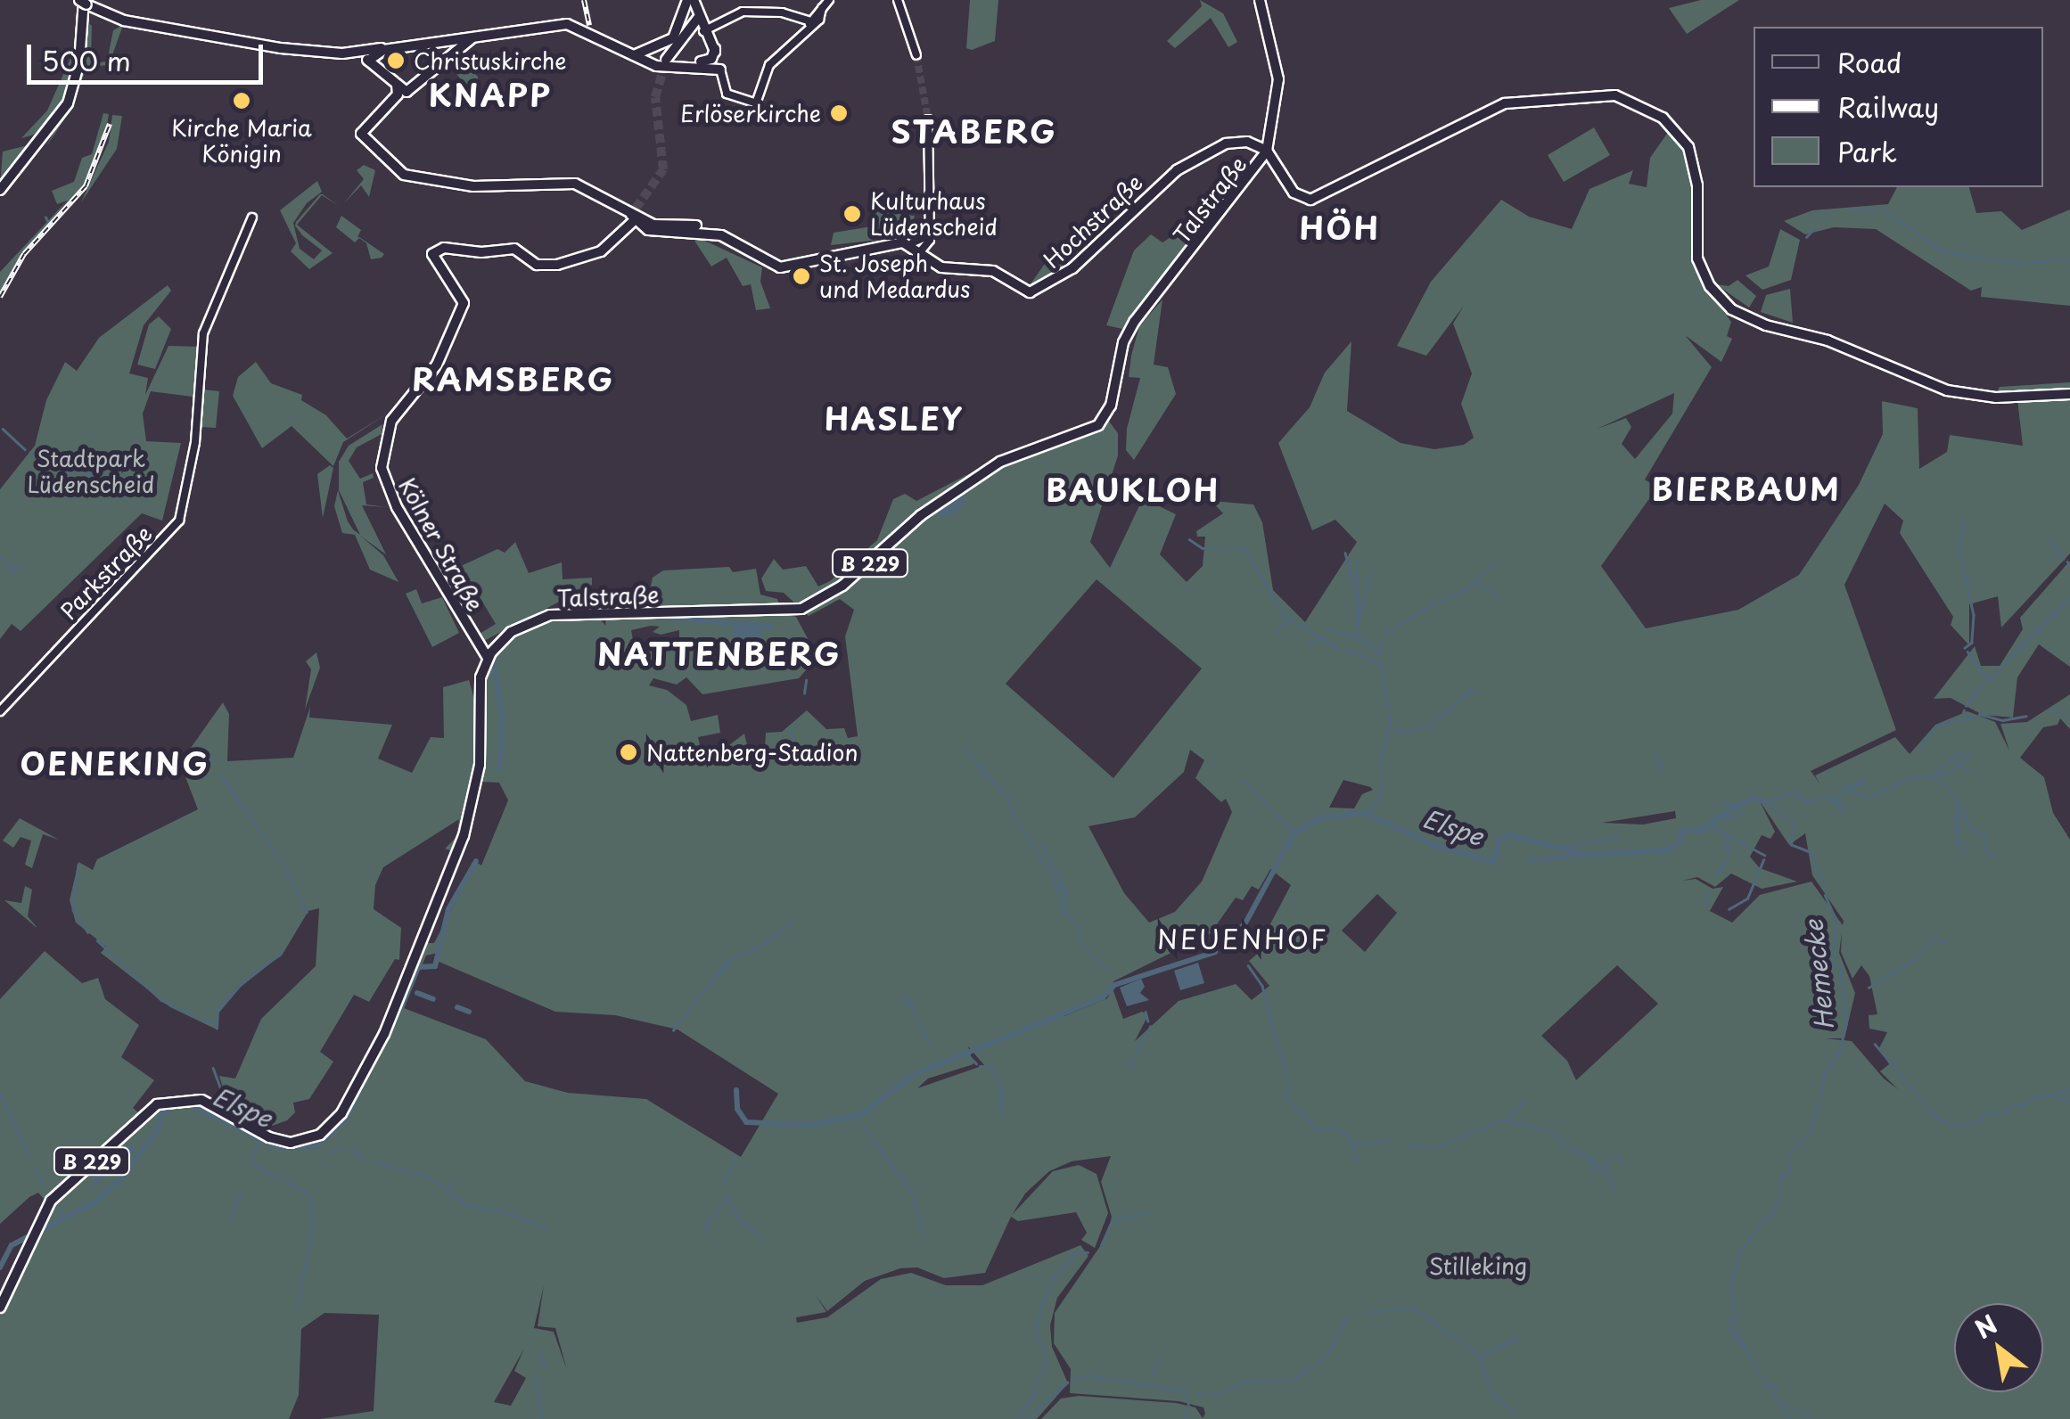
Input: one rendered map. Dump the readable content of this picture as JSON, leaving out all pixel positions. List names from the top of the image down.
{
  "streets": {
    "main road": [
      "Talstraße",
      "Hochstraße",
      "Kölner Straße",
      "B 229"
    ],
    "street": ["Parkstraße"]
  },
  "crossings": [
    ["Talstraße", "Hochstraße"],
    ["Talstraße", "Kölner Straße"],
    ["Talstraße", "B 229"],
    ["Hochstraße", "B 229"],
    ["Kölner Straße", "B 229"]
  ],
  "districts": [
    "KNAPP",
    "STABERG",
    "HÖH",
    "RAMSBERG",
    "HASLEY",
    "BIERBAUM",
    "BAUKLOH",
    "NATTENBERG",
    "OENEKING",
    "NEUENHOF"
  ],
  "water": ["Elspe", "Hemecke"],
  "parks": ["Stadtpark Lüdenscheid", "Stilleking"],
  "places": [
    "Christuskirche",
    "Kirche Maria Königin",
    "Erlöserkirche",
    "Kulturhaus Lüdenscheid",
    "St. Joseph und Medardus",
    "Nattenberg-Stadion"
  ],
  "legend": ["Road", "Railway", "Park"],
  "scale_bar": "500 m",
  "north": "top left"
}
